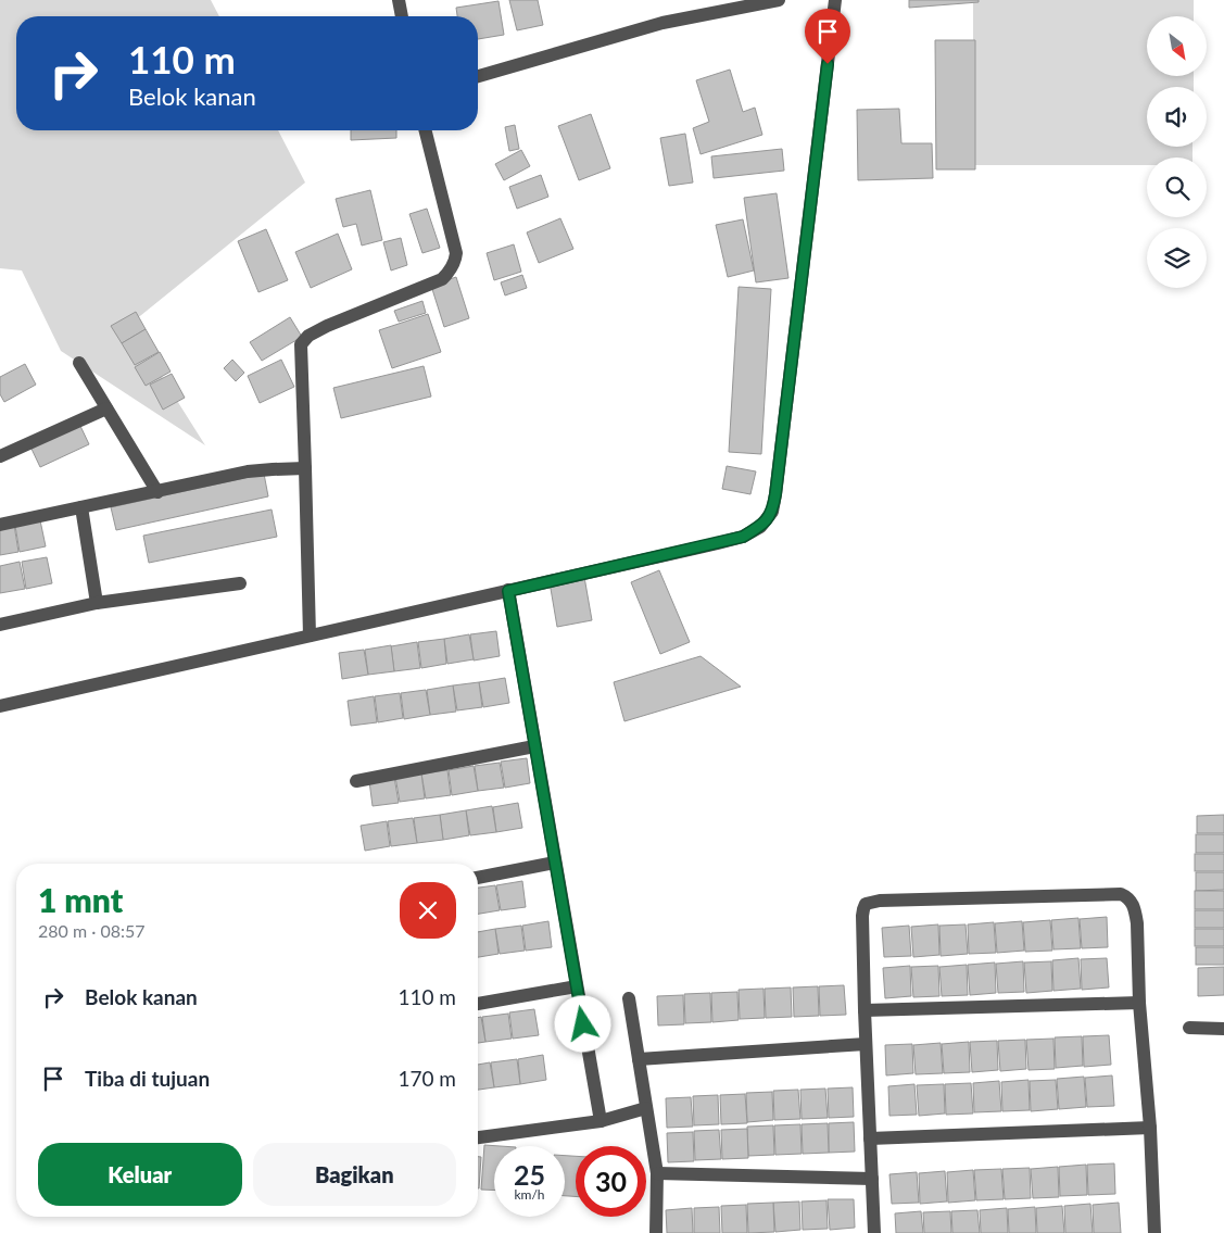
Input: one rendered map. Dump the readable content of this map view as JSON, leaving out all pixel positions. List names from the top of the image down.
{
  "north": "bottom right",
  "page": {
    "turn": ["110 m", "Belok kanan"],
    "heading": ["1 mnt", "280 m · 08:57"],
    "list": [
      {
        "name": "Belok kanan",
        "value": "110 m"
      },
      {
        "name": "Tiba di tujuan",
        "value": "170 m"
      }
    ],
    "buttons": ["Keluar", "Bagikan"],
    "speed": "25 km/h",
    "limit": "30"
  }
}
